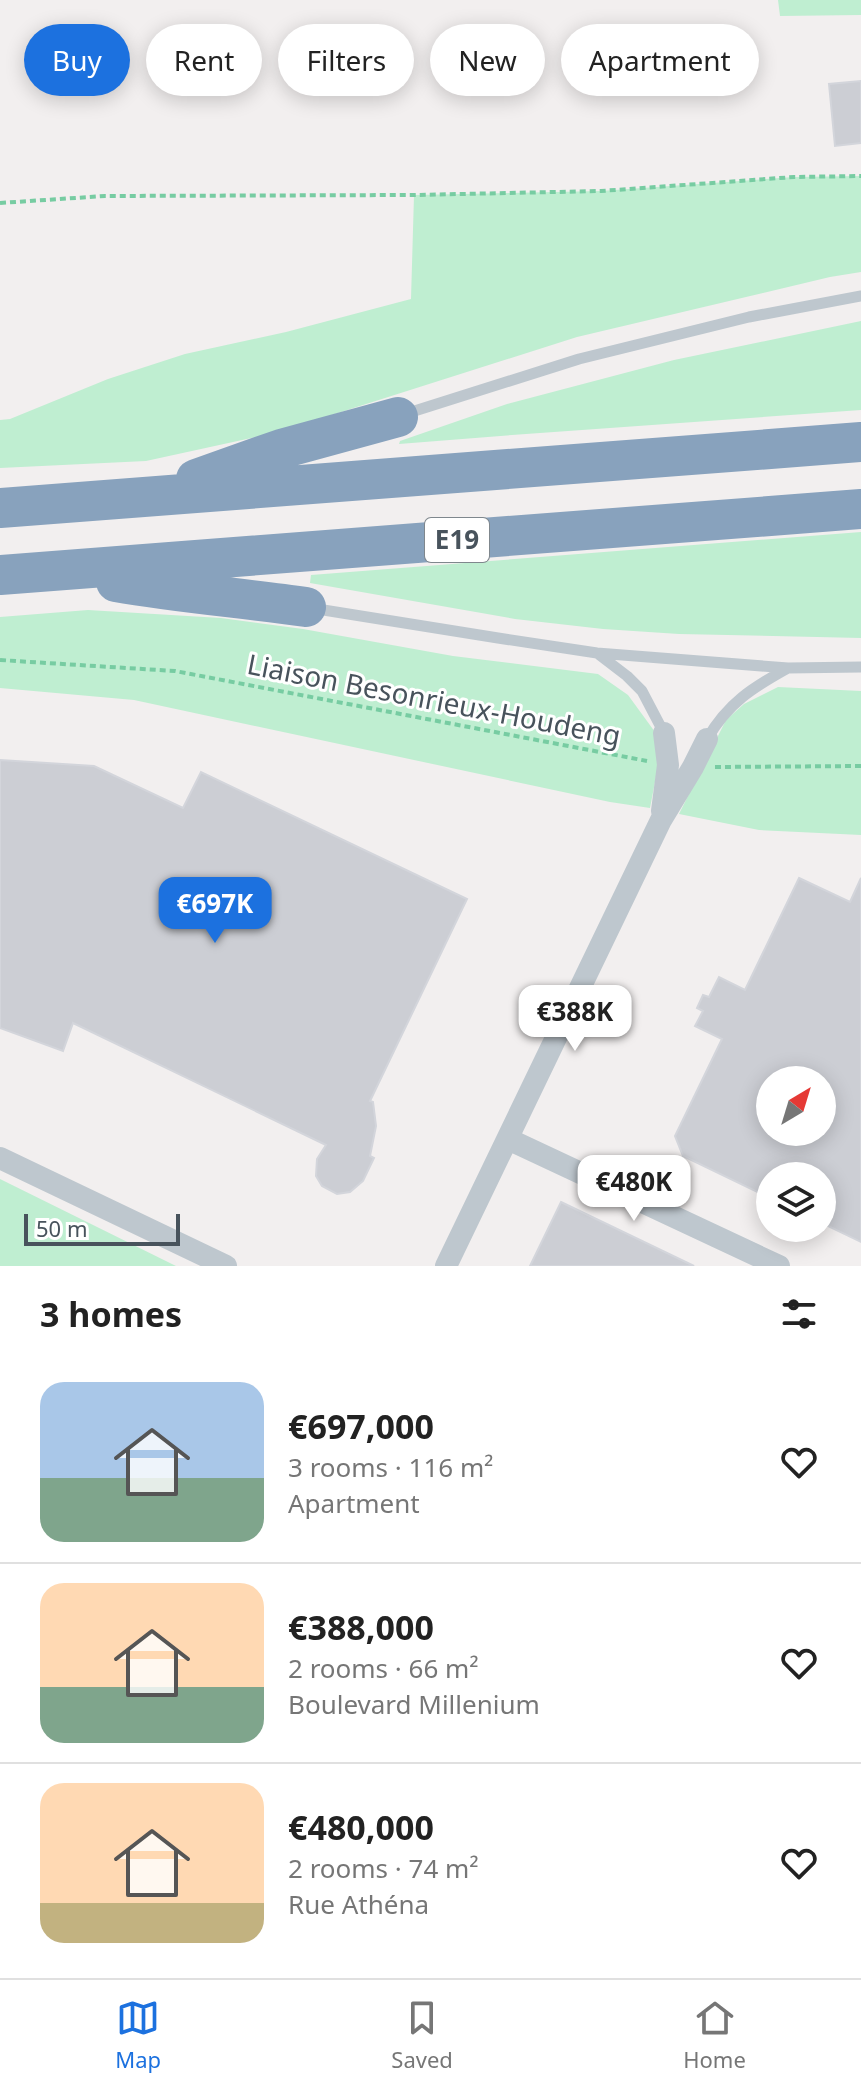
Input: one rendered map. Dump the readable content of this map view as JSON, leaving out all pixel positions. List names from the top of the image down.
{
  "streets": {
    "highway": ["E19"],
    "path": ["Liaison Besonrieux-Houdeng"]
  },
  "scale_bar": "50 m",
  "north": "top right",
  "page": {
    "chip": [
      "Buy",
      "Rent",
      "Filters",
      "New",
      "Apartment"
    ],
    "price": ["€697K", "€388K", "€480K"],
    "scale": "50 m",
    "heading": "3 homes",
    "list": [
      {
        "name": "€697,000",
        "note": "3 rooms · 116 m² · Apartment"
      },
      {
        "name": "€388,000",
        "note": "2 rooms · 66 m² · Boulevard Millenium"
      },
      {
        "name": "€480,000",
        "note": "2 rooms · 74 m² · Rue Athéna"
      }
    ],
    "tabs": ["Map", "Saved", "Home"]
  }
}
